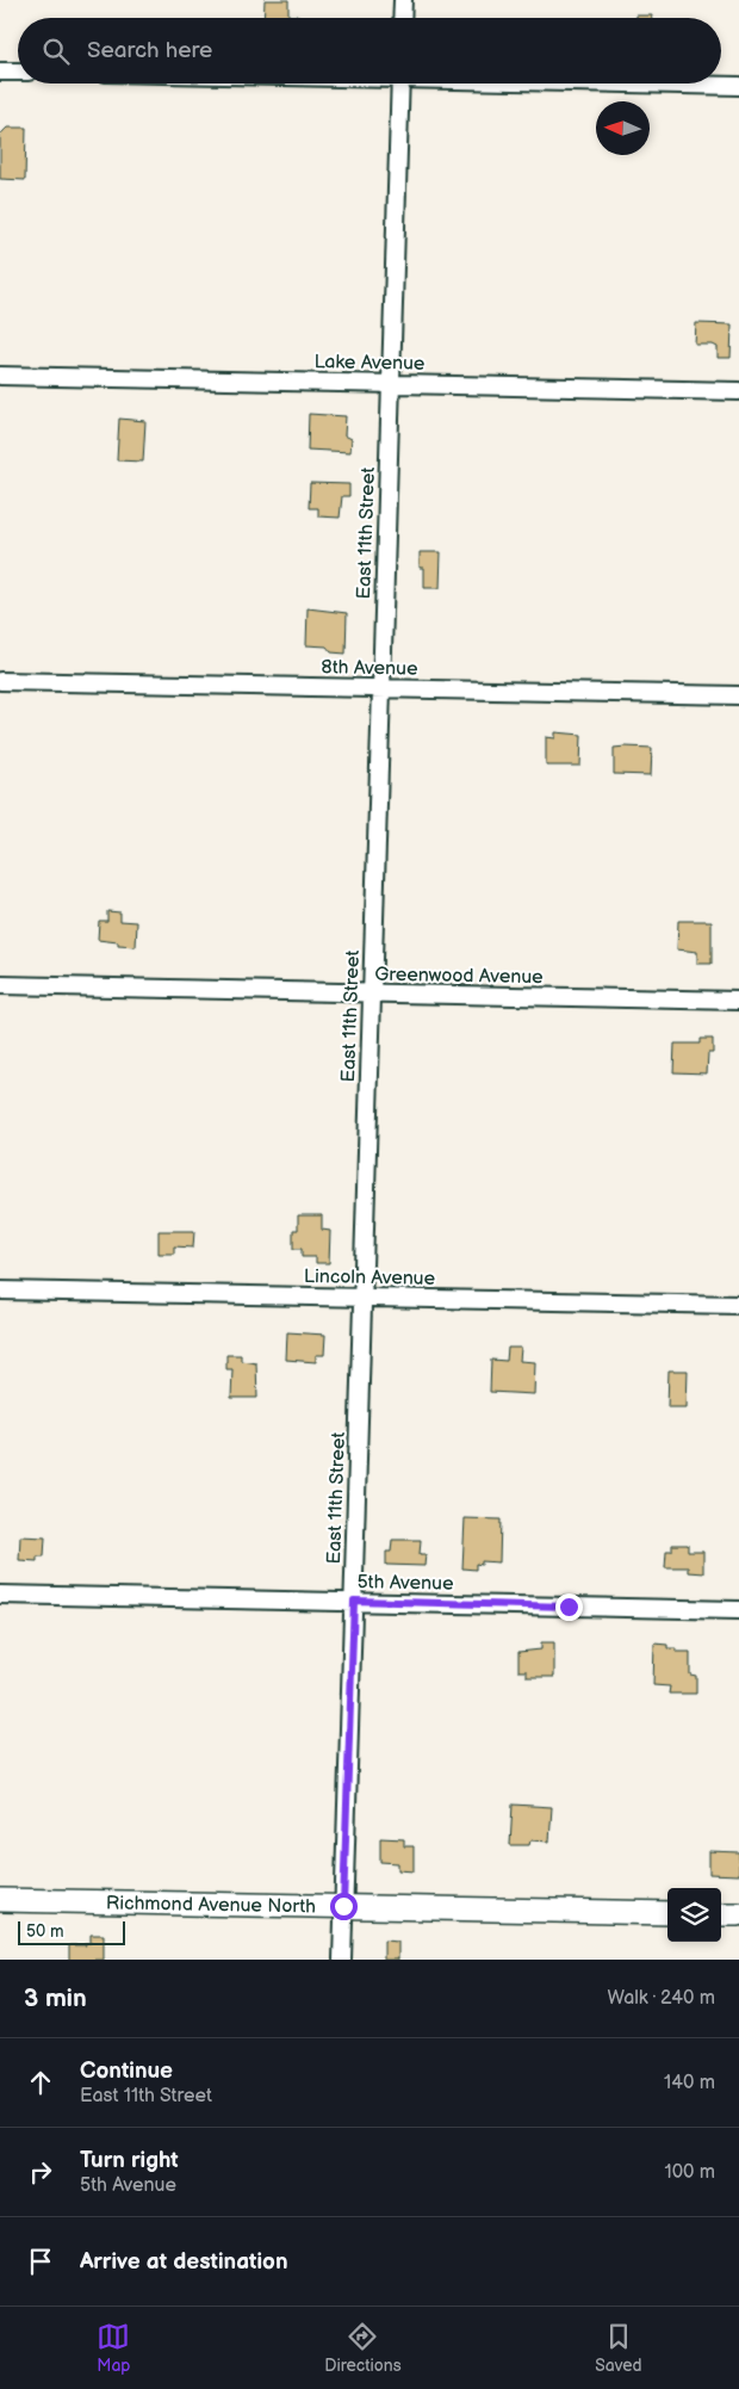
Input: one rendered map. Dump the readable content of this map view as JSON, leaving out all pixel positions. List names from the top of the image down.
{
  "streets": {
    "street": [
      "Lake Avenue",
      "East 11th Street",
      "8th Avenue",
      "Greenwood Avenue",
      "Lincoln Avenue",
      "5th Avenue",
      "Richmond Avenue North"
    ]
  },
  "crossings": [
    ["Lake Avenue", "East 11th Street"],
    ["East 11th Street", "8th Avenue"],
    ["East 11th Street", "Greenwood Avenue"],
    ["East 11th Street", "Lincoln Avenue"],
    ["East 11th Street", "5th Avenue"],
    ["East 11th Street", "Richmond Avenue North"]
  ],
  "scale_bar": "50 m",
  "north": "left",
  "page": {
    "search": "Search here",
    "scale": "50 m",
    "heading": ["3 min", "Walk · 240 m"],
    "list": [
      ["Continue", "East 11th Street", "140 m"],
      ["Turn right", "5th Avenue", "100 m"],
      "Arrive at destination"
    ],
    "nav": ["Map", "Directions", "Saved"]
  }
}
